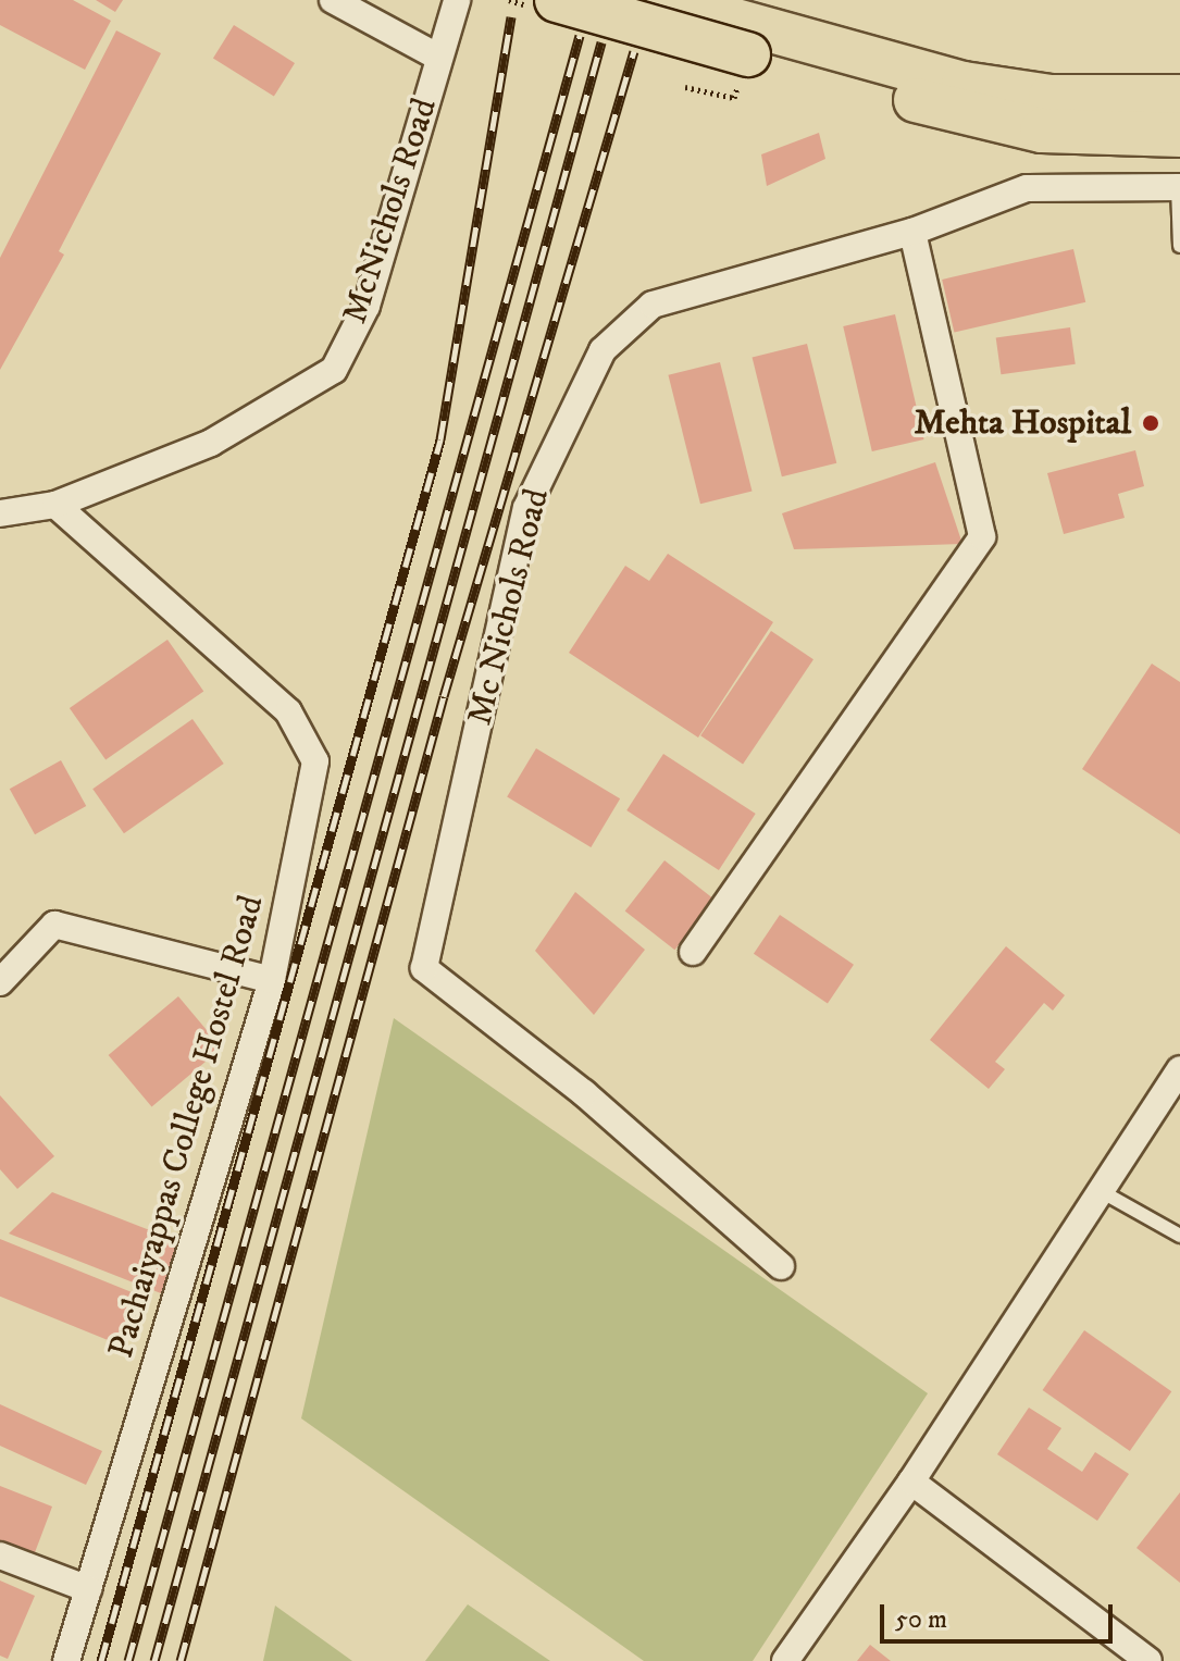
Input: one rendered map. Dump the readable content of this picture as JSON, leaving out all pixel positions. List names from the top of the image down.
{
  "streets": {
    "street": ["McNichols Road", "Mc Nichols Road", "Pachaiyappas College Hostel Road"]
  },
  "crossings": [
    ["McNichols Road", "Pachaiyappas College Hostel Road"]
  ],
  "places": ["Mehta Hospital"],
  "scale_bar": "50 m"
}
